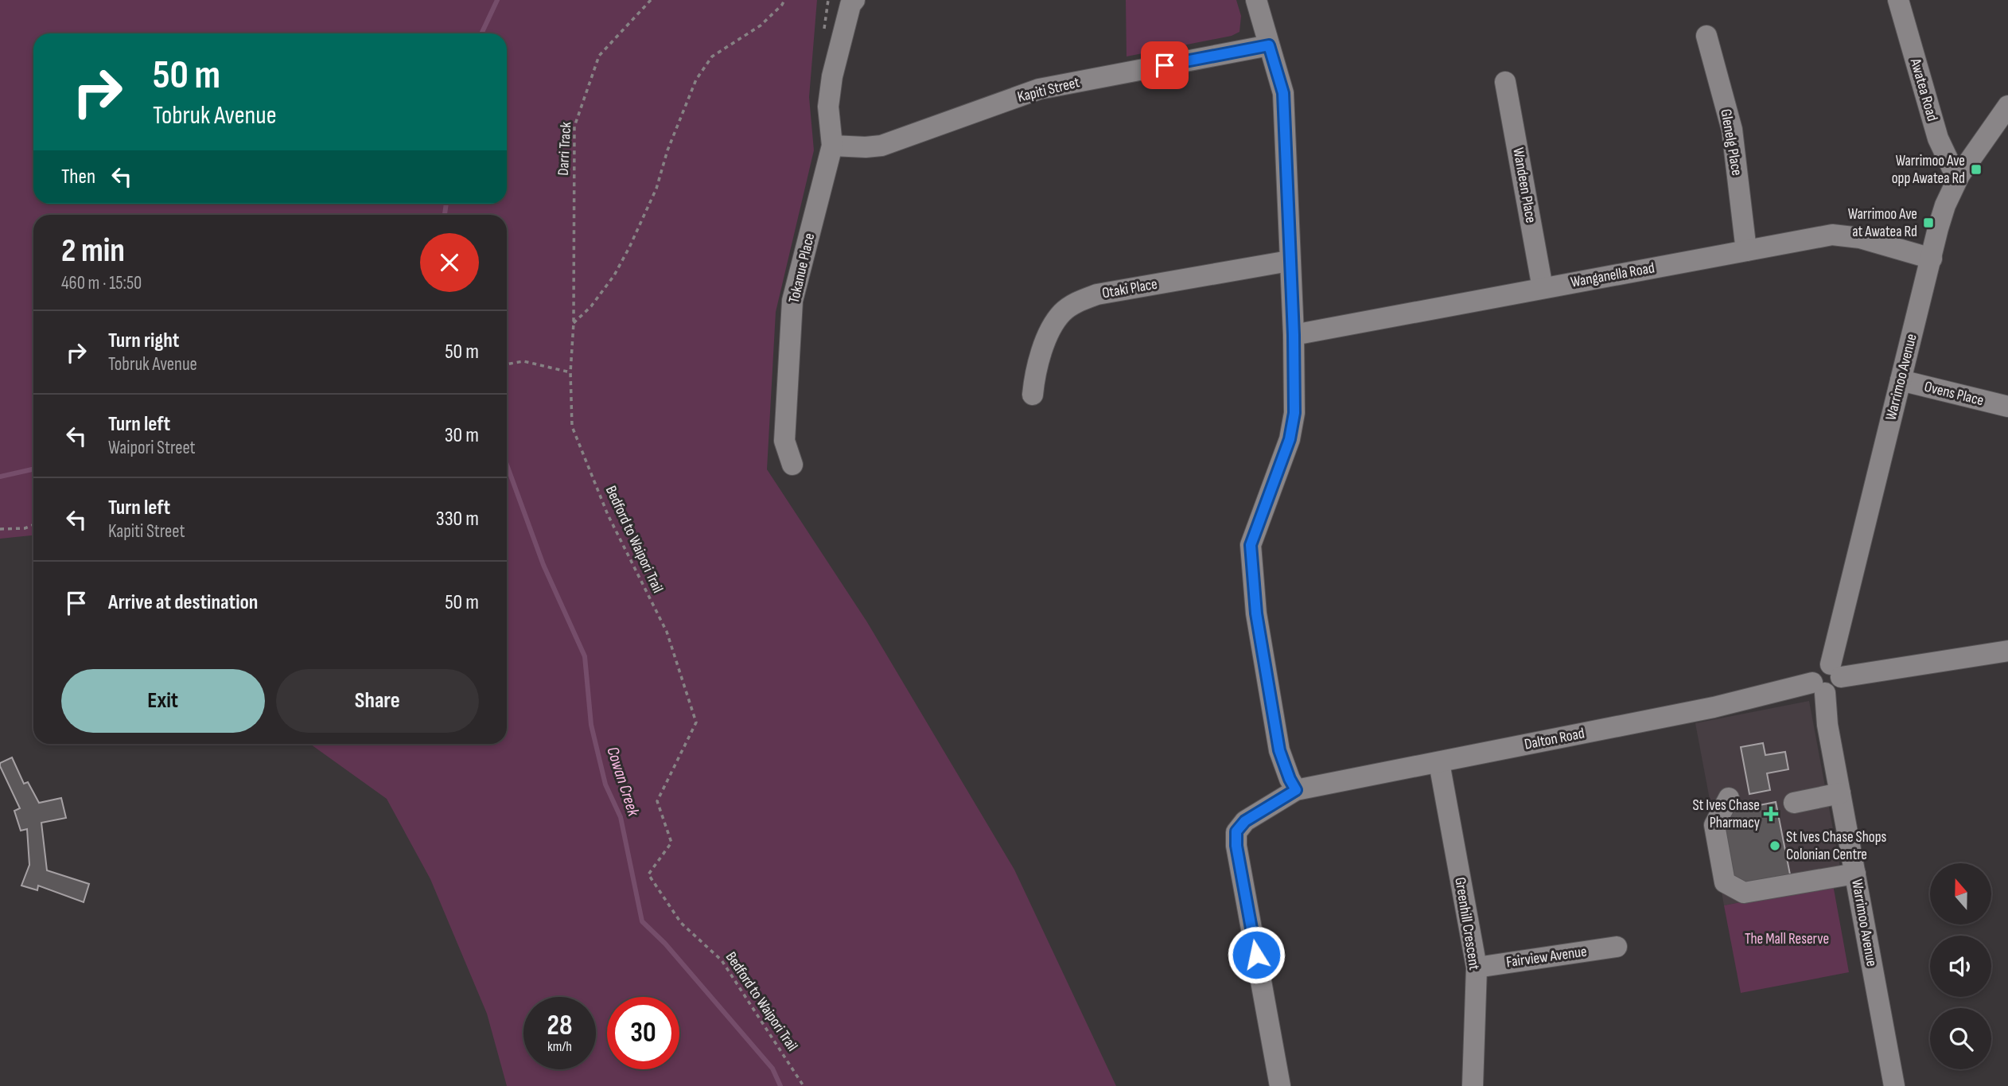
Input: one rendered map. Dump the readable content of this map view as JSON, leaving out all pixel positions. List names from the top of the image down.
{
  "streets": {
    "street": [
      "Kapiti Street",
      "Awatea Road",
      "Glenelg Place",
      "Wandeen Place",
      "Tokanue Place",
      "Wanganella Road",
      "Otaki Place",
      "Warrimoo Avenue",
      "Ovens Place",
      "Dalton Road",
      "Greenhill Crescent",
      "Fairview Avenue"
    ],
    "path": ["Darri Track", "Bedford to Waipori Trail"]
  },
  "crossings": [
    ["Kapiti Street", "Tokanue Place"],
    ["Awatea Road", "Warrimoo Avenue"],
    ["Glenelg Place", "Wanganella Road"],
    ["Darri Track", "Bedford to Waipori Trail"],
    ["Wandeen Place", "Wanganella Road"],
    ["Wanganella Road", "Warrimoo Avenue"],
    ["Warrimoo Avenue", "Ovens Place"],
    ["Warrimoo Avenue", "Dalton Road"],
    ["Dalton Road", "Greenhill Crescent"],
    ["Greenhill Crescent", "Fairview Avenue"]
  ],
  "water": ["Cowan Creek"],
  "parks": ["The Mall Reserve"],
  "places": {
    "transit": ["Warrimoo Ave opp Awatea Rd", "Warrimoo Ave at Awatea Rd"],
    "health": ["St Ives Chase Pharmacy"],
    "other": ["St Ives Chase Shops Colonian Centre"]
  },
  "north": "top",
  "page": {
    "turn": ["50 m", "Tobruk Avenue"],
    "then": "Then",
    "heading": ["2 min", "460 m · 15:50"],
    "list": [
      {
        "name": "Turn right",
        "note": "Tobruk Avenue",
        "value": "50 m"
      },
      {
        "name": "Turn left",
        "note": "Waipori Street",
        "value": "30 m"
      },
      {
        "name": "Turn left",
        "note": "Kapiti Street",
        "value": "330 m"
      },
      {
        "name": "Arrive at destination",
        "value": "50 m"
      }
    ],
    "buttons": ["Exit", "Share"],
    "speed": "28 km/h",
    "limit": "30"
  }
}
